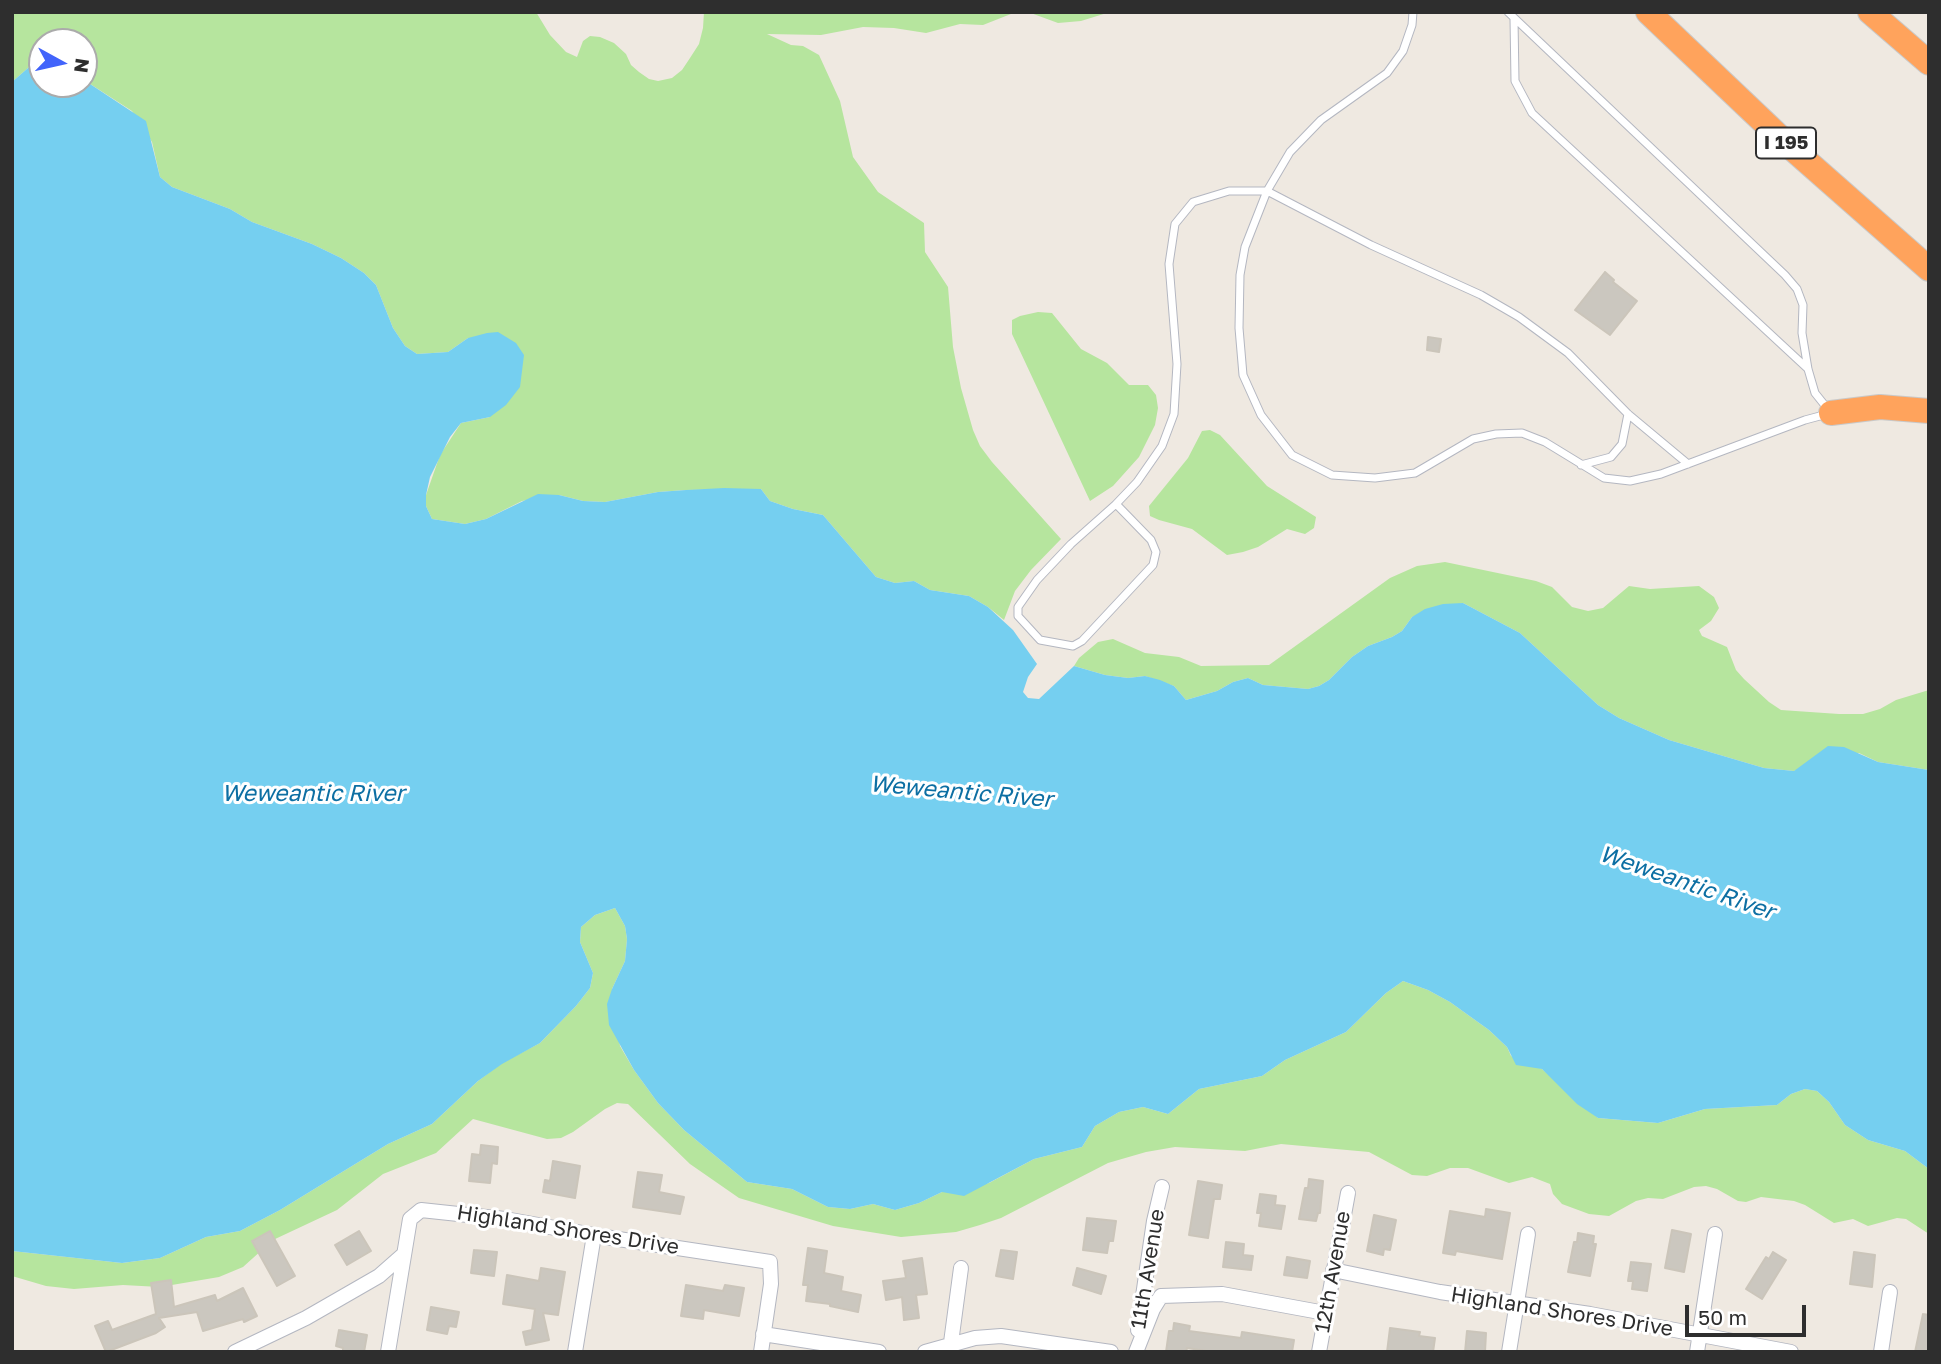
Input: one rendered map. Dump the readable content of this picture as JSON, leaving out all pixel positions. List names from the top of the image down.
{
  "streets": {
    "highway": ["I 195"],
    "street": ["Highland Shores Drive", "11th Avenue", "12th Avenue"]
  },
  "crossings": [
    ["Highland Shores Drive", "12th Avenue"]
  ],
  "water": ["Weweantic River"],
  "scale_bar": "50 m",
  "north": "right"
}
